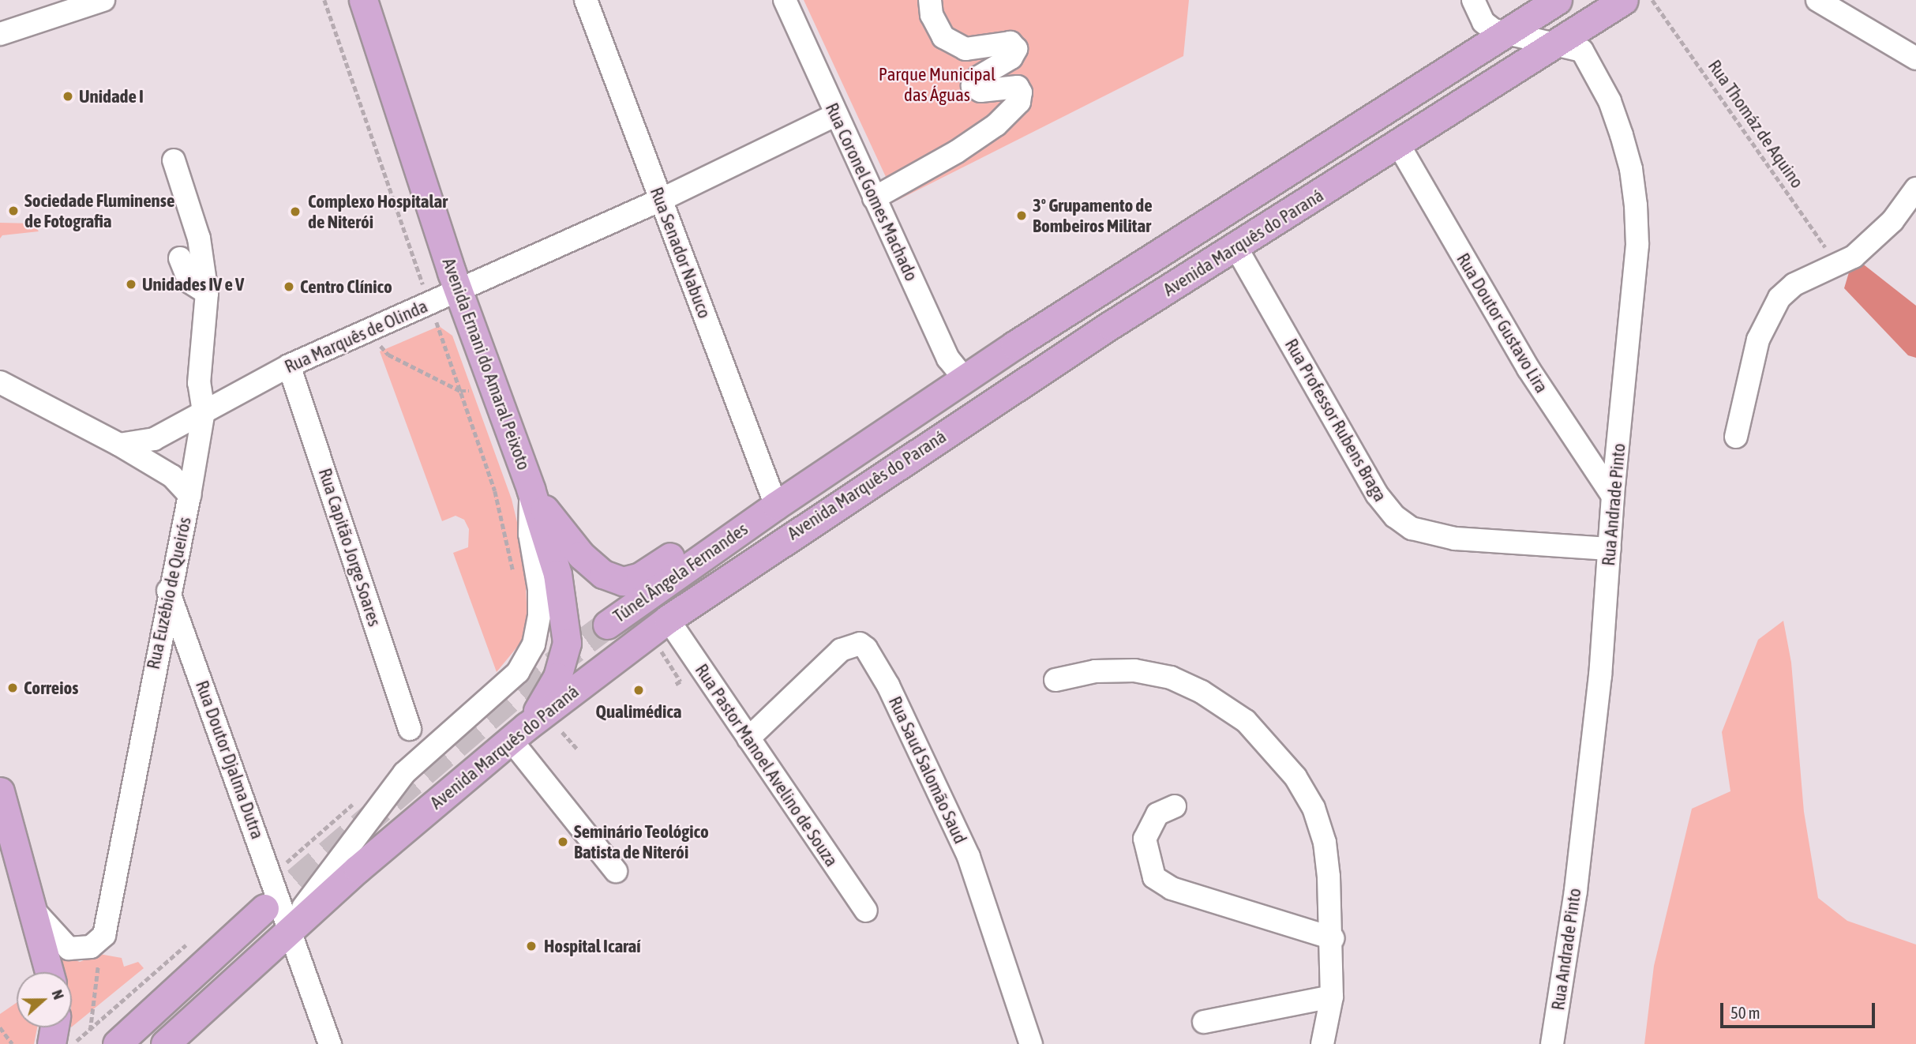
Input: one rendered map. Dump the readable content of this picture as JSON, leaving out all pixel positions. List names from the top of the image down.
{
  "streets": {
    "main road": ["Avenida Marquês do Paraná", "Avenida Ernani do Amaral Peixoto", "Túnel Ângela Fernandes"],
    "street": [
      "Rua Coronel Gomes Machado",
      "Rua Senador Nabuco",
      "Rua Doutor Gustavo Lira",
      "Rua Marquês de Olinda",
      "Rua Professor Rubens Braga",
      "Rua Andrade Pinto",
      "Rua Capitão Jorge Soares",
      "Rua Euzébio de Queirós",
      "Rua Doutor Djalma Dutra",
      "Rua Pastor Manoel Avelino de Souza",
      "Rua Saud Salomão Saud"
    ],
    "path": ["Rua Thomáz de Aquino"]
  },
  "crossings": [
    ["Rua Coronel Gomes Machado", "Avenida Marquês do Paraná"],
    ["Rua Coronel Gomes Machado", "Rua Marquês de Olinda"],
    ["Avenida Marquês do Paraná", "Rua Senador Nabuco"],
    ["Avenida Marquês do Paraná", "Rua Doutor Gustavo Lira"],
    ["Avenida Marquês do Paraná", "Avenida Ernani do Amaral Peixoto"],
    ["Avenida Marquês do Paraná", "Rua Professor Rubens Braga"],
    ["Avenida Marquês do Paraná", "Rua Andrade Pinto"],
    ["Avenida Marquês do Paraná", "Túnel Ângela Fernandes"],
    ["Avenida Marquês do Paraná", "Rua Doutor Djalma Dutra"],
    ["Avenida Marquês do Paraná", "Rua Pastor Manoel Avelino de Souza"],
    ["Rua Senador Nabuco", "Rua Marquês de Olinda"],
    ["Rua Doutor Gustavo Lira", "Rua Andrade Pinto"],
    ["Rua Marquês de Olinda", "Avenida Ernani do Amaral Peixoto"],
    ["Rua Marquês de Olinda", "Rua Capitão Jorge Soares"],
    ["Rua Marquês de Olinda", "Rua Euzébio de Queirós"],
    ["Rua Professor Rubens Braga", "Rua Andrade Pinto"],
    ["Rua Euzébio de Queirós", "Rua Doutor Djalma Dutra"],
    ["Rua Pastor Manoel Avelino de Souza", "Rua Saud Salomão Saud"]
  ],
  "parks": ["Parque Municipal das Águas"],
  "places": [
    "Unidade I",
    "Sociedade Fluminense de Fotografia",
    "Complexo Hospitalar de Niterói",
    "3º Grupamento de Bombeiros Militar",
    "Unidades IV e V",
    "Centro Clínico",
    "Correios",
    "Qualimédica",
    "Seminário Teológico Batista de Niterói",
    "Hospital Icaraí"
  ],
  "scale_bar": "50 m",
  "north": "right"
}
